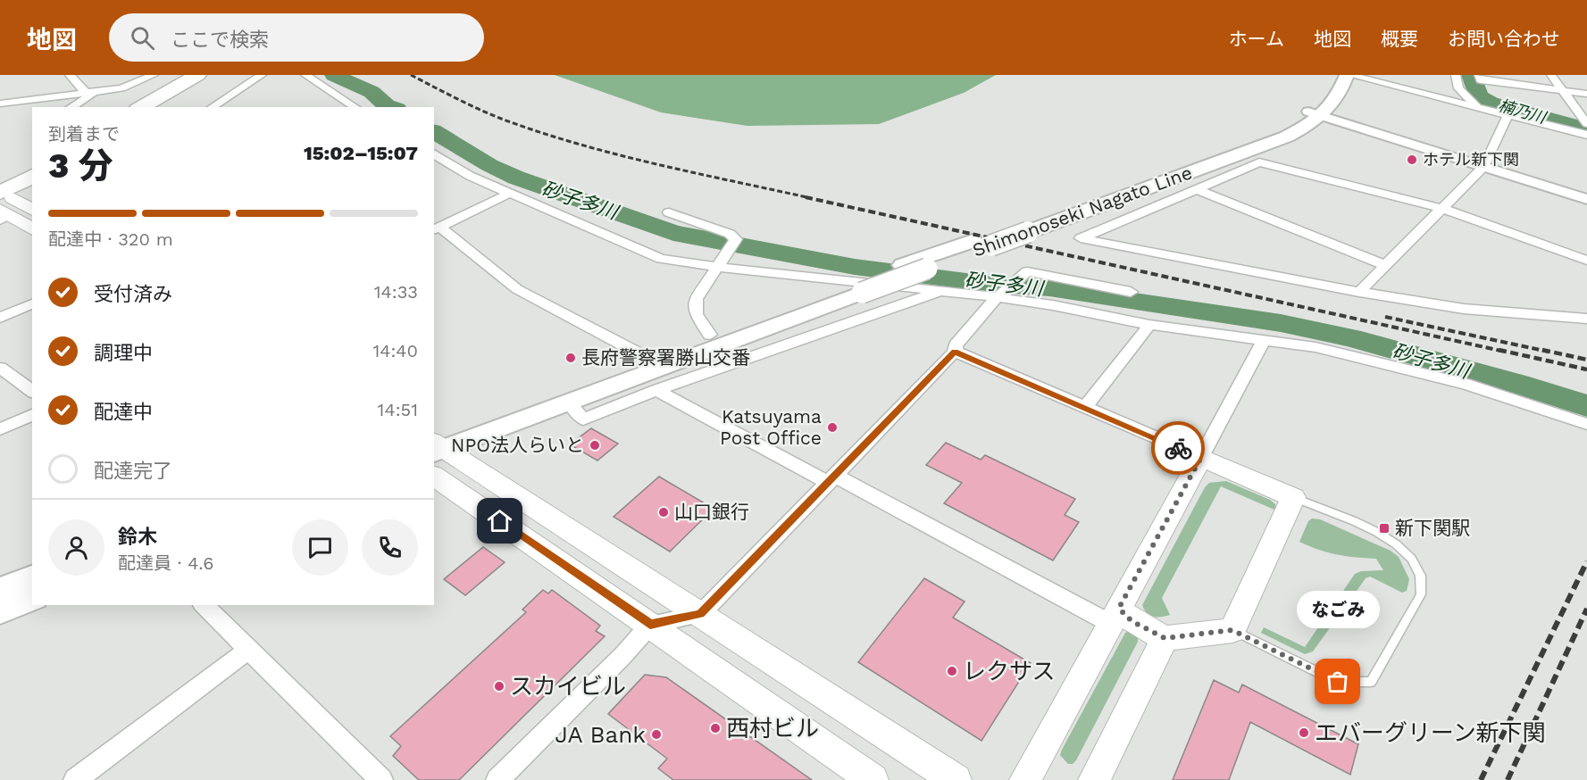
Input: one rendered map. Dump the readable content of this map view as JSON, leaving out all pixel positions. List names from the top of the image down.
{
  "streets": {
    "main road": ["Shimonoseki Nagato Line"]
  },
  "water": ["楠乃川", "砂子多川"],
  "places": {
    "other": [
      "ホテル新下関",
      "長府警察署勝山交番",
      "Katsuyama Post Office",
      "NPO法人らいと",
      "山口銀行",
      "レクサス",
      "なごみ",
      "スカイビル",
      "西村ビル",
      "エバーグリーン新下関",
      "JA Bank"
    ],
    "transit": ["新下関駅"]
  },
  "page": {
    "header": "地図",
    "search": "ここで検索",
    "nav": [
      "ホーム",
      "地図",
      "概要",
      "お問い合わせ"
    ],
    "heading": ["3 分", "到着まで", "15:02–15:07"],
    "panel": ["鈴木", "配達員 · 4.6"],
    "bar": "配達中 · 320 m",
    "list": [
      ["受付済み", "14:33"],
      ["調理中", "14:40"],
      ["配達中", "14:51"],
      "配達完了"
    ],
    "bubble": "なごみ"
  }
}
